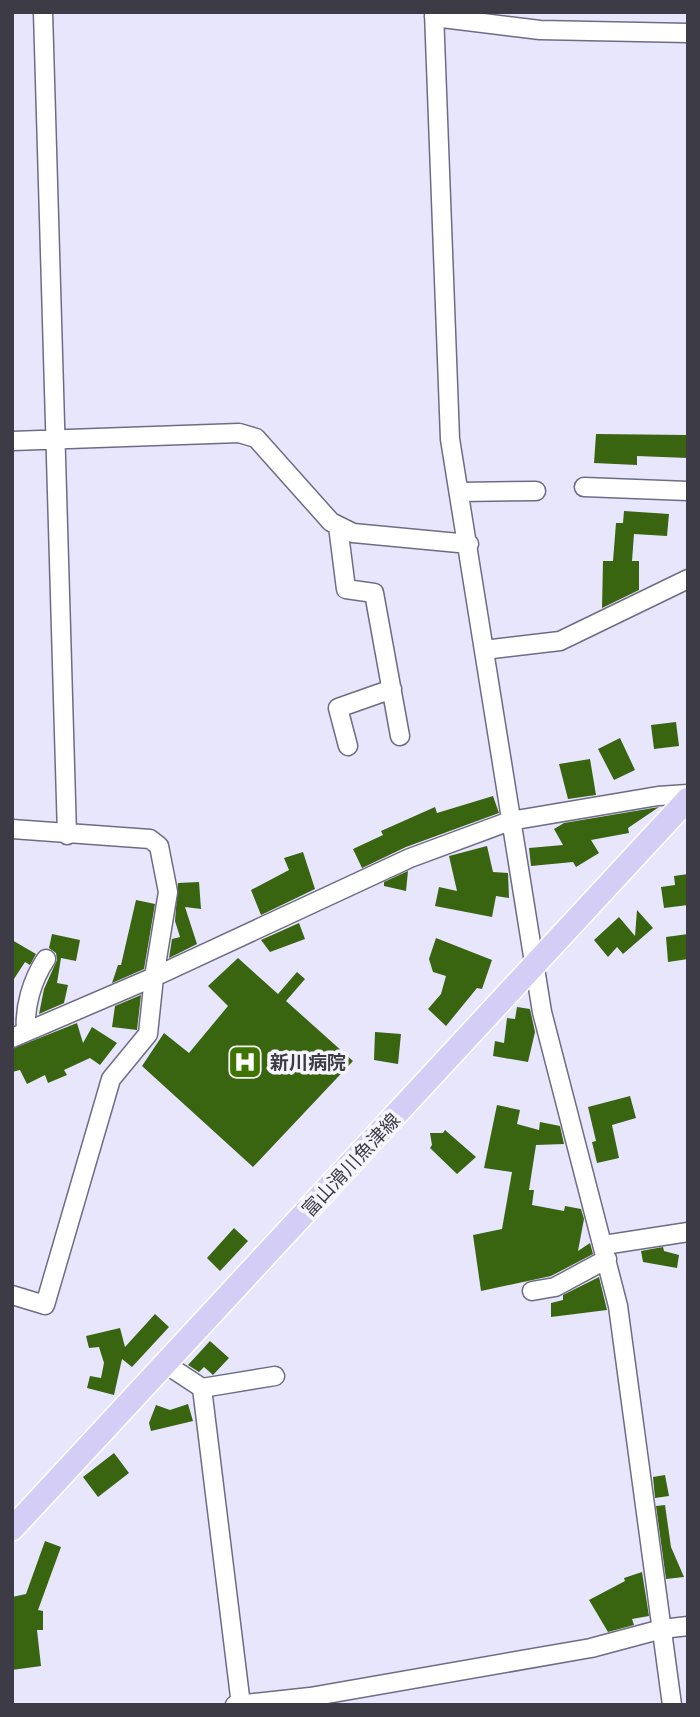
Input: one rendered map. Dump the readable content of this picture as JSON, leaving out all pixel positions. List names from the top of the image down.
{
  "streets": {
    "main road": ["富山滑川魚津線"]
  },
  "places": {
    "hospital": ["新川病院"]
  }
}
